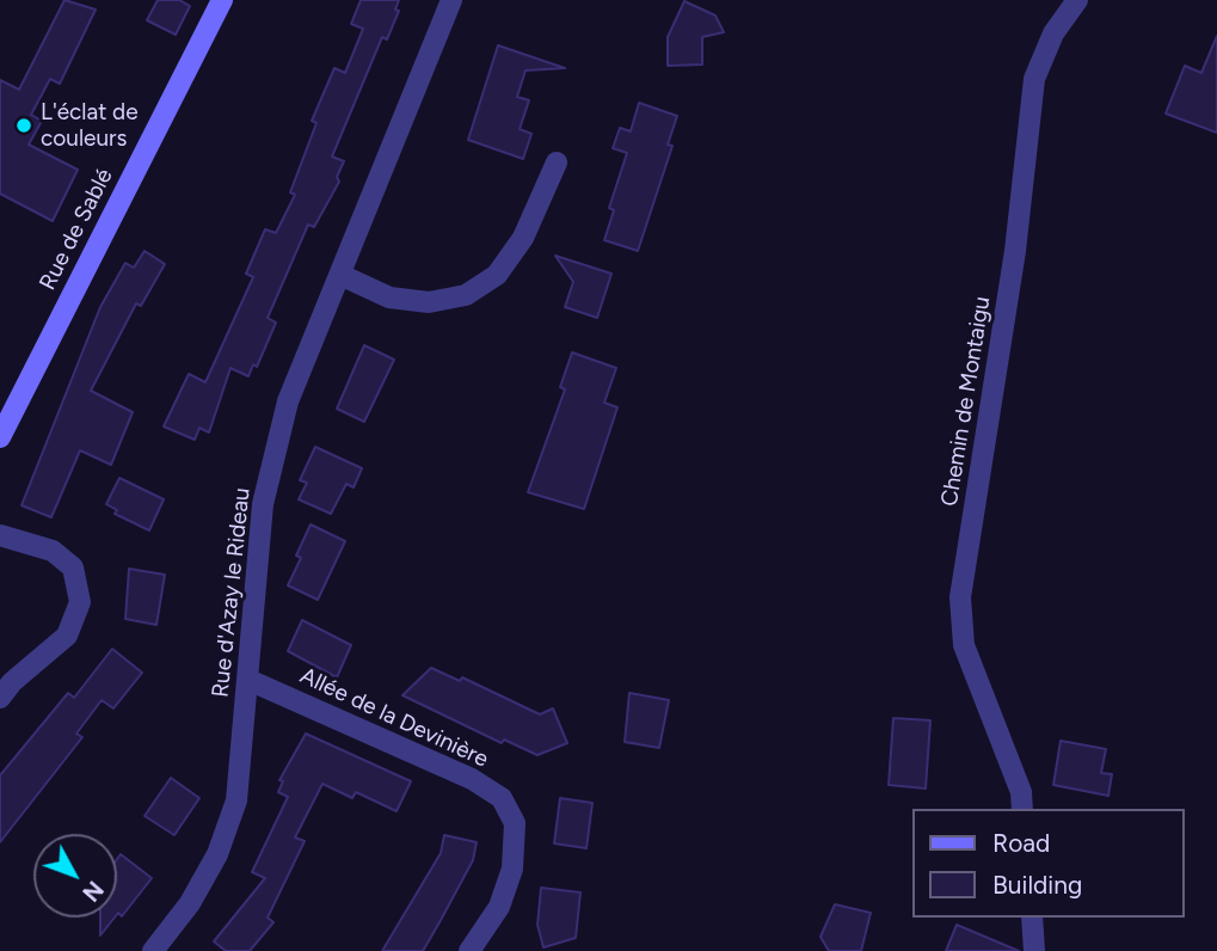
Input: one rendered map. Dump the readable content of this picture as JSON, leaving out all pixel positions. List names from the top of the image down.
{
  "streets": {
    "main road": ["Rue de Sablé"],
    "street": ["Chemin de Montaigu", "Rue d'Azay le Rideau", "Allée de la Devinière"]
  },
  "crossings": [
    ["Rue d'Azay le Rideau", "Allée de la Devinière"]
  ],
  "places": ["L'éclat de couleurs"],
  "legend": ["Road", "Building"],
  "north": "bottom right"
}
